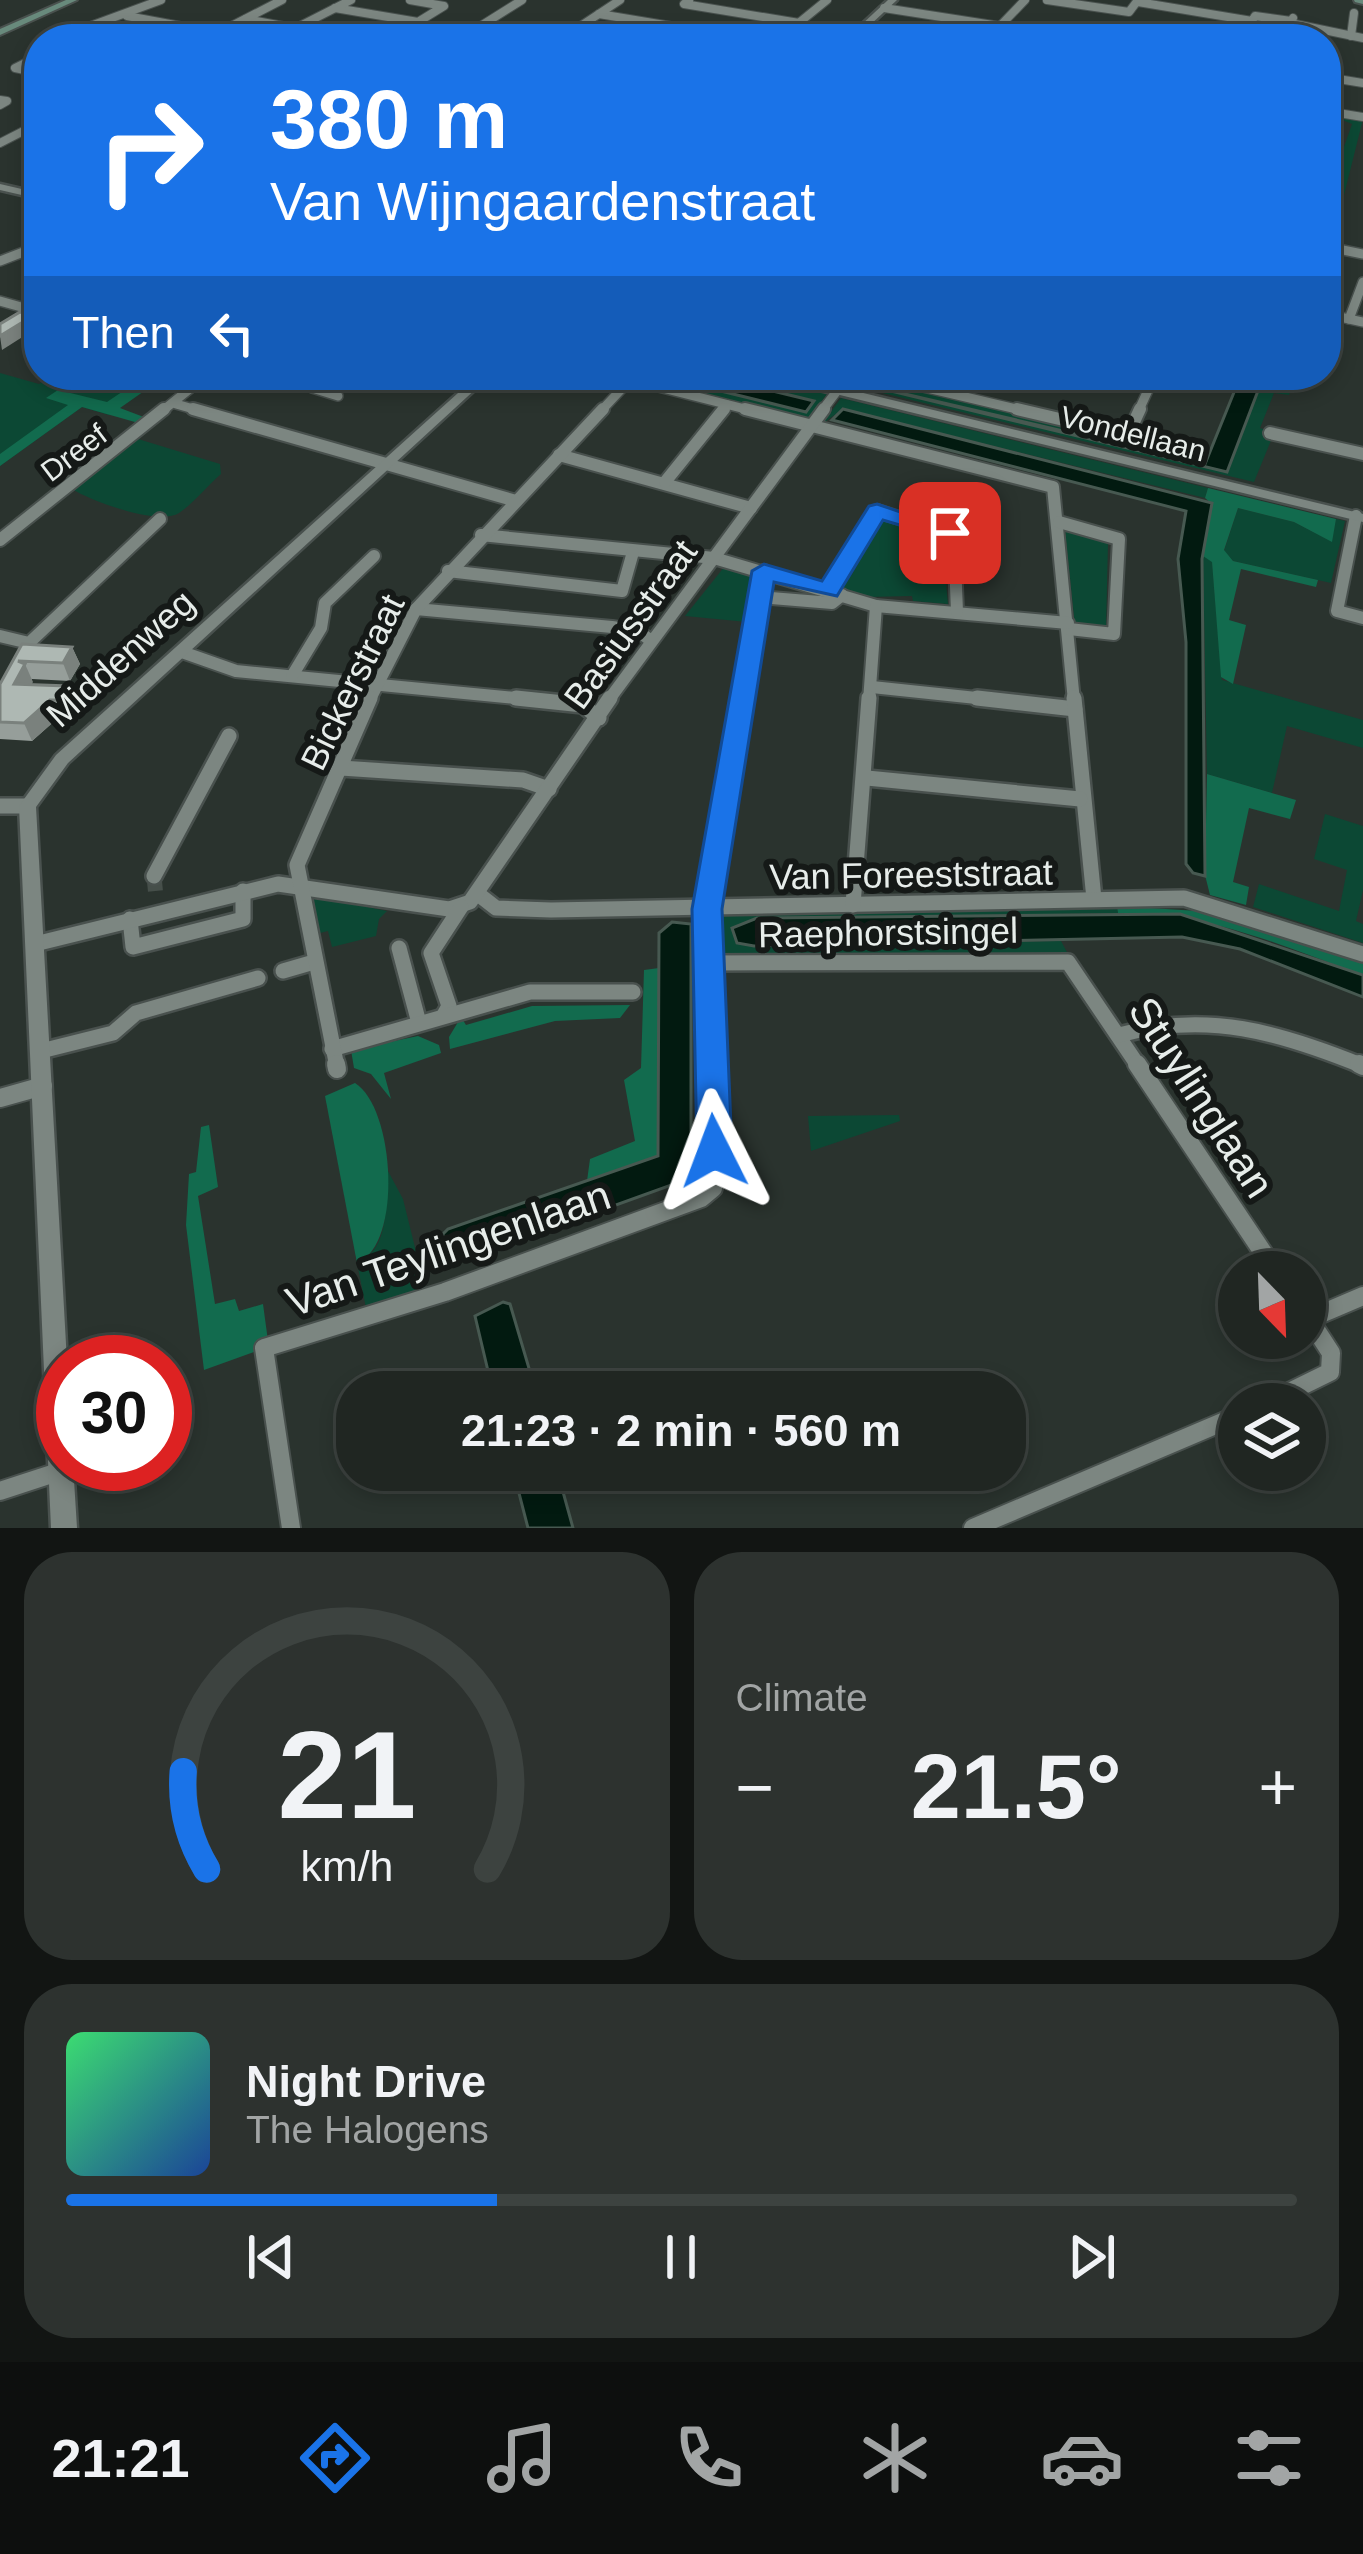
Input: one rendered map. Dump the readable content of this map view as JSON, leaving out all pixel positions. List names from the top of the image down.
{
  "streets": {
    "street": [
      "Vondellaan",
      "Dreef",
      "Basiusstraat",
      "Middenweg",
      "Bickerstraat",
      "Van Foreeststraat",
      "Raephorstsingel",
      "Stuylinglaan",
      "Van Teylingenlaan"
    ]
  },
  "crossings": [
    ["Vondellaan", "Basiusstraat"],
    ["Basiusstraat", "Van Foreeststraat"],
    ["Van Foreeststraat", "Van Teylingenlaan"],
    ["Raephorstsingel", "Stuylinglaan"],
    ["Raephorstsingel", "Van Teylingenlaan"]
  ],
  "north": "bottom right",
  "page": {
    "turn": ["380 m", "Van Wijngaardenstraat"],
    "then": "Then",
    "limit": "30",
    "trip": "21:23 · 2 min · 560 m",
    "tile": "Climate",
    "heat": ["−", "21.5°", "+"],
    "song": ["Night Drive", "The Halogens"],
    "tabs": "21:21",
    "gauge": ["21", "km/h"]
  }
}
